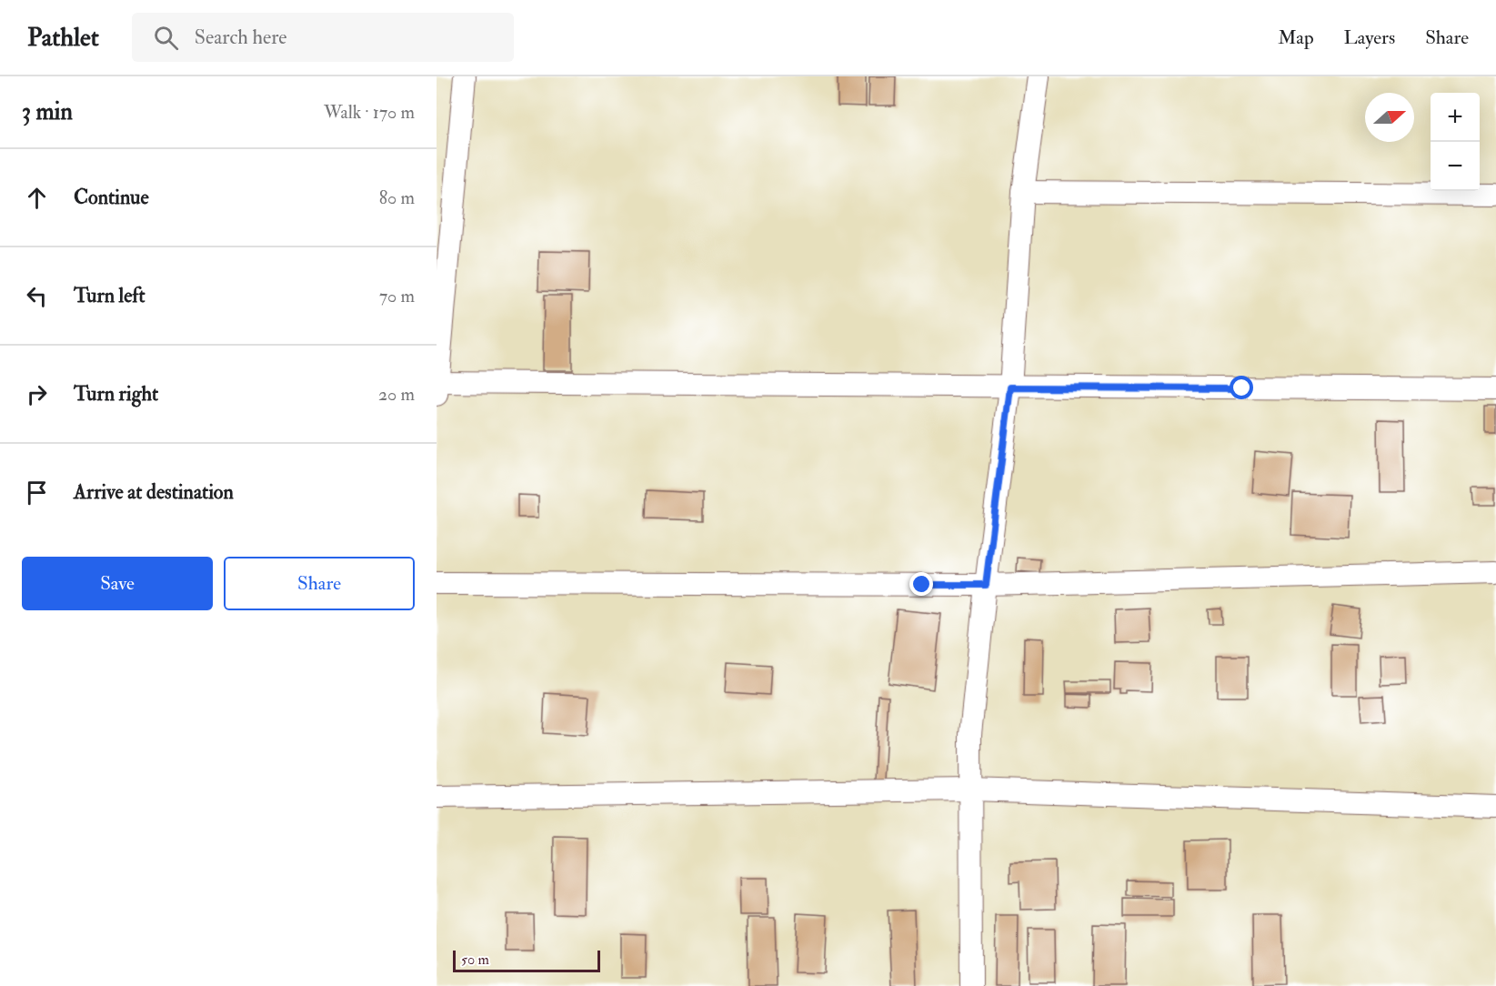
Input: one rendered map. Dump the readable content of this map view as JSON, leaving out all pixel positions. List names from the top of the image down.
{
  "scale_bar": "50 m",
  "north": "right",
  "page": {
    "header": "Pathlet",
    "search": "Search here",
    "nav": ["Map", "Layers", "Share"],
    "heading": ["3 min", "Walk · 170 m"],
    "map_buttons": ["+", "−"],
    "list": [
      ["Continue", "80 m"],
      ["Turn left", "70 m"],
      ["Turn right", "20 m"],
      "Arrive at destination"
    ],
    "buttons": ["Save", "Share"],
    "scale": "50 m"
  }
}
